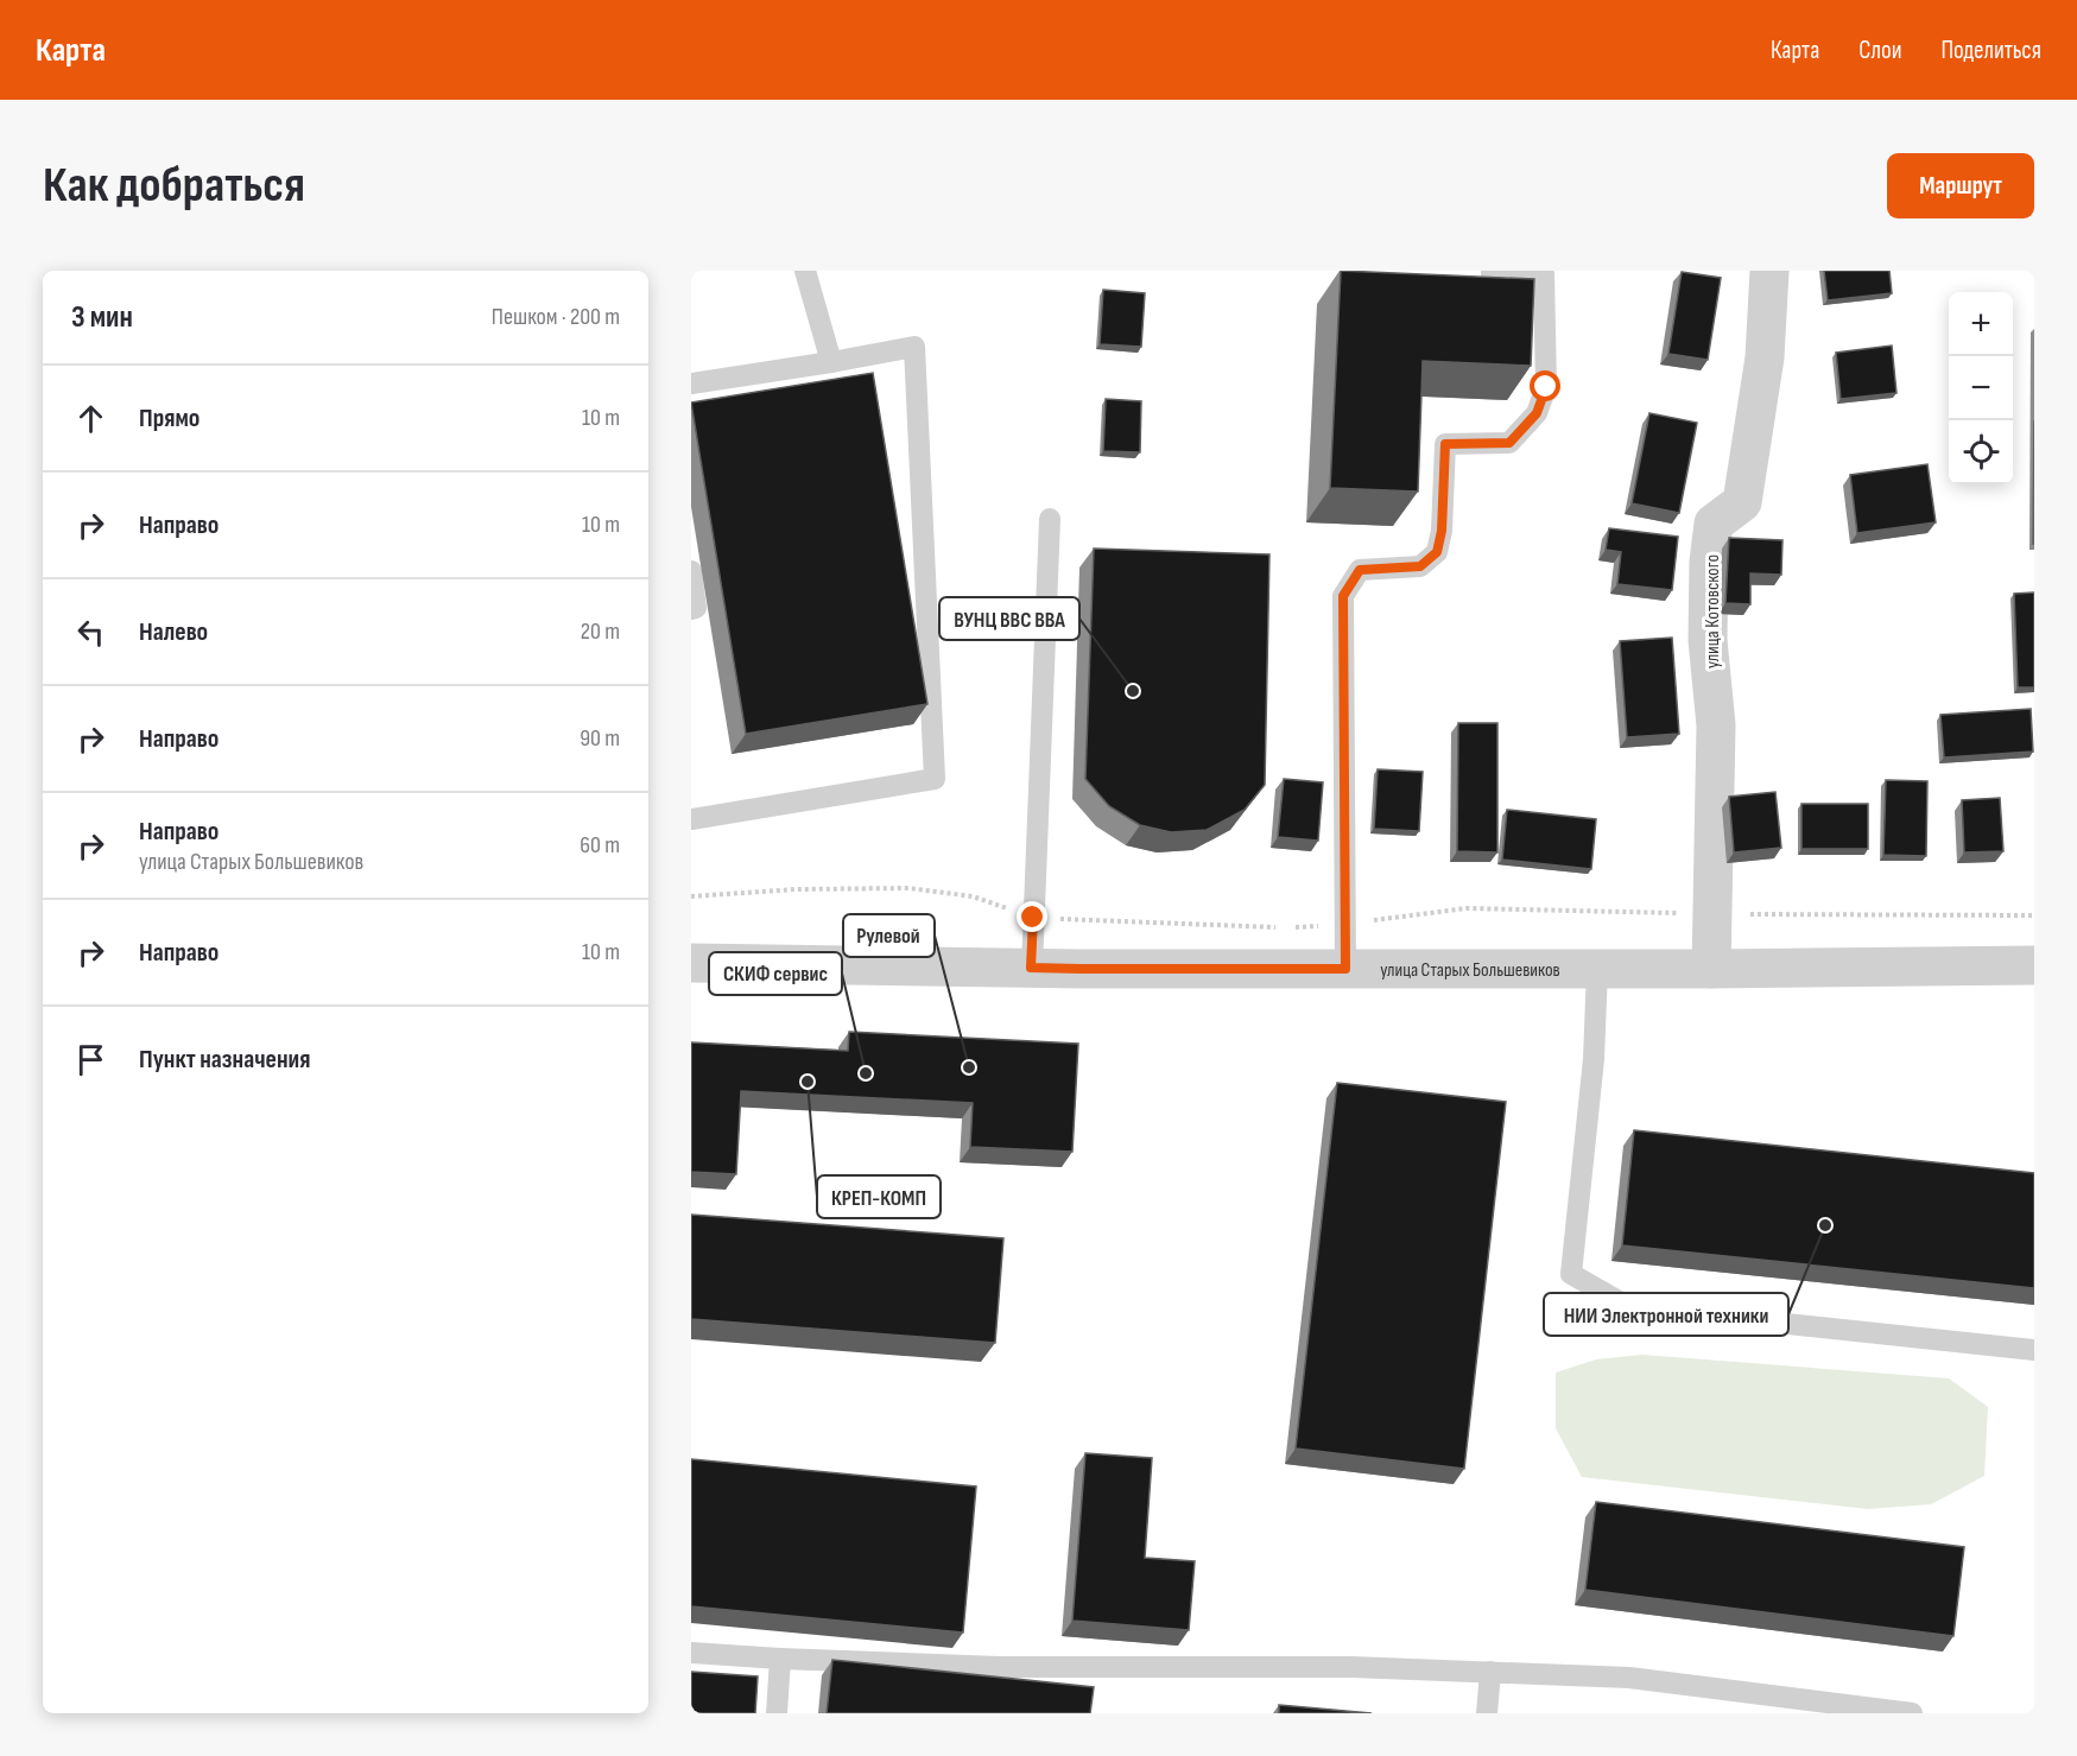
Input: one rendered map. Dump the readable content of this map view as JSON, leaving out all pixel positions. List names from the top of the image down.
{
  "streets": {
    "street": ["улица Котовского", "улица Старых Большевиков"]
  },
  "crossings": [
    ["улица Котовского", "улица Старых Большевиков"]
  ],
  "places": [
    "ВУНЦ ВВС ВВА",
    "Рулевой",
    "СКИФ сервис",
    "КРЕП-КОМП",
    "НИИ Электронной техники"
  ],
  "page": {
    "header": "Карта",
    "nav": ["Карта", "Слои", "Поделиться"],
    "buttons": "Маршрут",
    "title": "Как добраться",
    "heading": ["3 мин", "Пешком · 200 m"],
    "map_buttons": ["+", "−"],
    "list": [
      ["Прямо", "10 m"],
      ["Направо", "10 m"],
      ["Налево", "20 m"],
      ["Направо", "90 m"],
      ["Направо", "улица Старых Большевиков", "60 m"],
      ["Направо", "10 m"],
      "Пункт назначения"
    ]
  }
}
